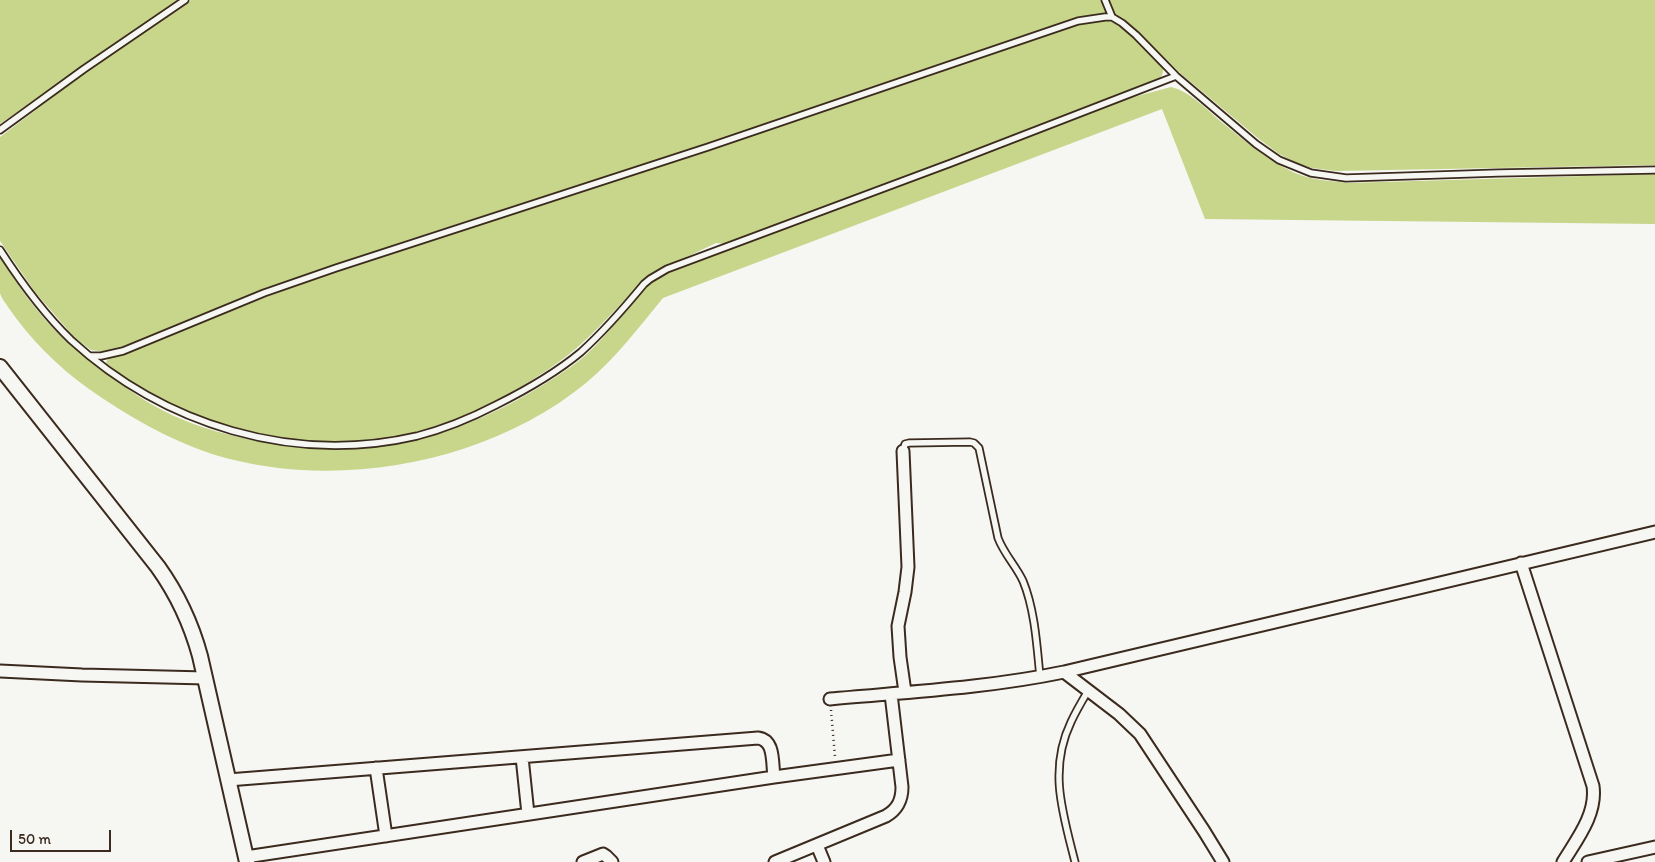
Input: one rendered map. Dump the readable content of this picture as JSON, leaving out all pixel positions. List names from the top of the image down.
{
  "scale_bar": "50 m"
}
